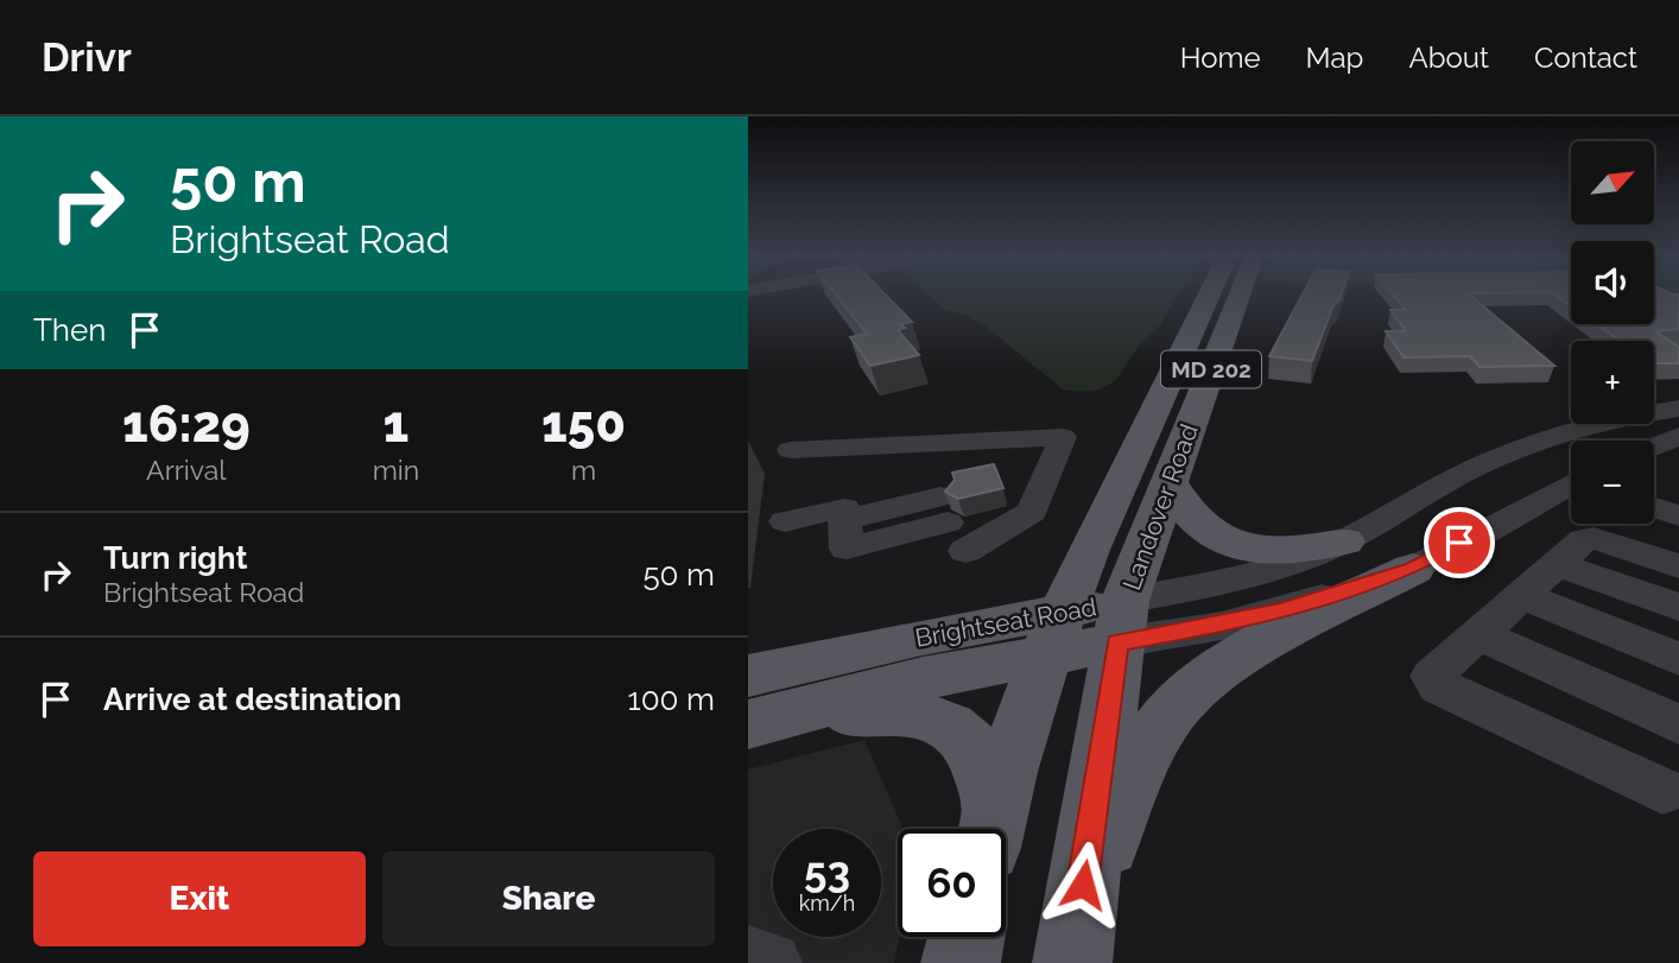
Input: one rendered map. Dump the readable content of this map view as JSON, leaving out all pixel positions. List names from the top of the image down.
{
  "streets": {
    "main road": ["MD 202", "Landover Road", "Brightseat Road"]
  },
  "crossings": [
    ["Landover Road", "Brightseat Road"]
  ],
  "north": "top right",
  "page": {
    "header": "Drivr",
    "nav": [
      "Home",
      "Map",
      "About",
      "Contact"
    ],
    "turn": ["50 m", "Brightseat Road"],
    "map_buttons": ["+", "−"],
    "then": "Then",
    "eta": [
      "16:29",
      "Arrival",
      "1",
      "min",
      "150",
      "m"
    ],
    "list": [
      {
        "name": "Turn right",
        "note": "Brightseat Road",
        "value": "50 m"
      },
      {
        "name": "Arrive at destination",
        "value": "100 m"
      }
    ],
    "speed": "53 km/h",
    "limit": "60",
    "buttons": ["Exit", "Share"]
  }
}
